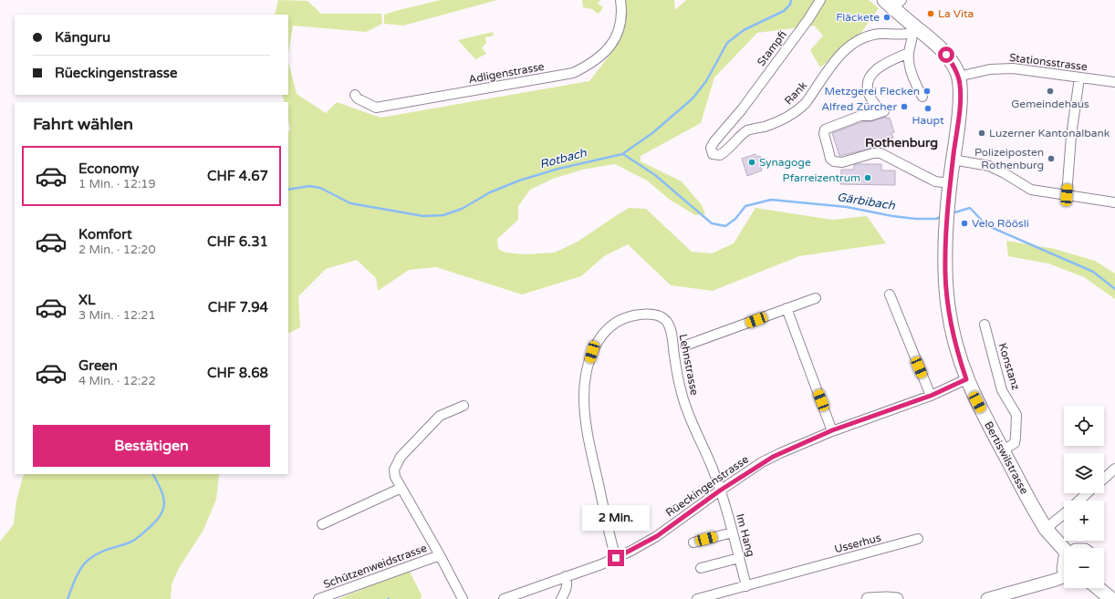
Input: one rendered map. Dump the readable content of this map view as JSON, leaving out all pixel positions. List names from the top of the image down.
{
  "streets": {
    "main road": ["Bertiswilstrasse"],
    "street": [
      "Stampfi",
      "Stationsstrasse",
      "Adligenstrasse",
      "Rank",
      "Lehnstrasse",
      "Konstanz",
      "Rüeckingenstrasse",
      "Im Hang",
      "Usserhus",
      "Schützenweidstrasse"
    ]
  },
  "crossings": [
    ["Stampfi", "Rank"],
    ["Stationsstrasse", "Bertiswilstrasse"],
    ["Rank", "Bertiswilstrasse"],
    ["Lehnstrasse", "Rüeckingenstrasse"],
    ["Lehnstrasse", "Im Hang"],
    ["Konstanz", "Bertiswilstrasse"],
    ["Bertiswilstrasse", "Rüeckingenstrasse"],
    ["Rüeckingenstrasse", "Im Hang"],
    ["Im Hang", "Usserhus"]
  ],
  "districts": ["Rothenburg"],
  "water": ["Rotbach", "Gärbibach"],
  "places": [
    "La Vita",
    "Fläckete",
    "Metzgerei Flecken",
    "Gemeindehaus",
    "Alfred Zürcher",
    "Haupt",
    "Luzerner Kantonalbank",
    "Polizeiposten Rothenburg",
    "Synagoge",
    "Pfarreizentrum",
    "Velo Röösli"
  ],
  "page": {
    "banner": ["Känguru", "Rüeckingenstrasse"],
    "heading": "Fahrt wählen",
    "list": [
      {
        "name": "Economy",
        "note": "1 Min. · 12:19",
        "value": "CHF 4.67"
      },
      {
        "name": "Komfort",
        "note": "2 Min. · 12:20",
        "value": "CHF 6.31"
      },
      {
        "name": "XL",
        "note": "3 Min. · 12:21",
        "value": "CHF 7.94"
      },
      {
        "name": "Green",
        "note": "4 Min. · 12:22",
        "value": "CHF 8.68"
      }
    ],
    "map_buttons": ["+", "−"],
    "buttons": "Bestätigen",
    "bubble": "2 Min."
  }
}
